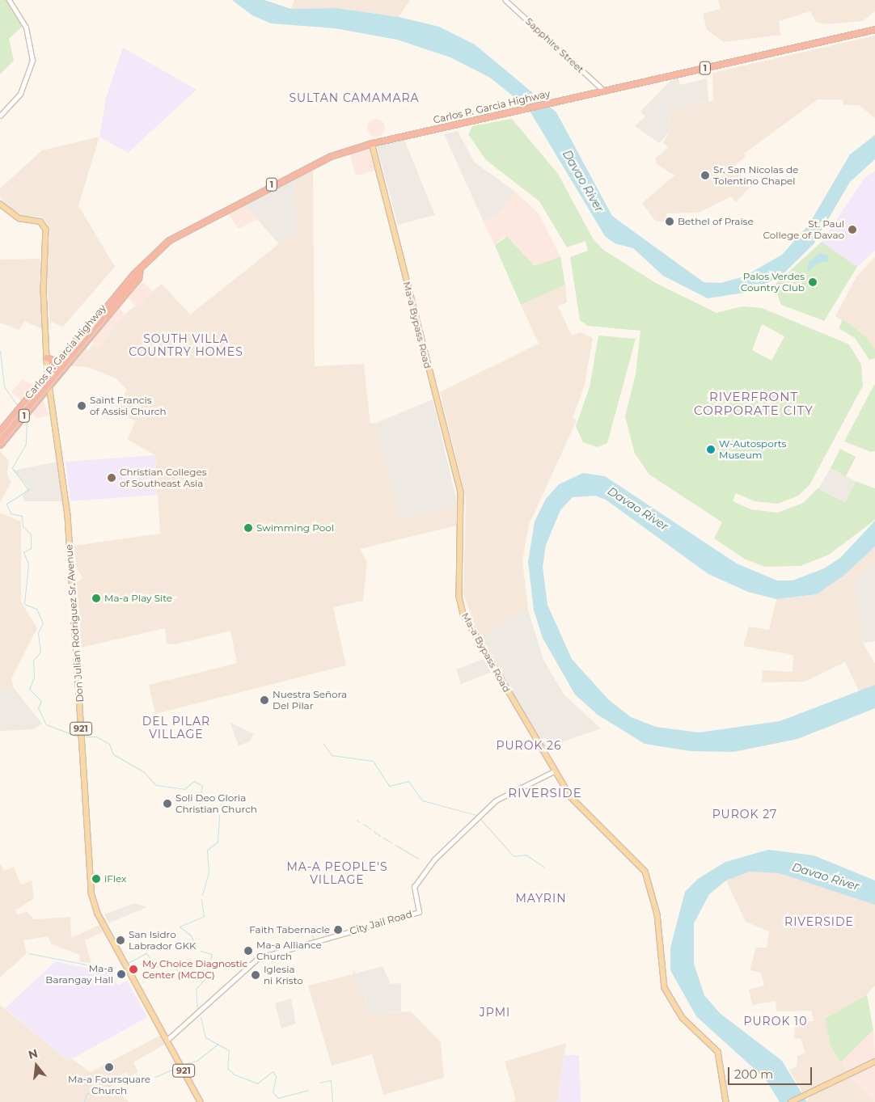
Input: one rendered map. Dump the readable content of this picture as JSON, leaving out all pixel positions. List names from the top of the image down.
{
  "streets": {
    "highway": ["1", "Carlos P. Garcia Highway"],
    "main road": ["Ma-a Bypass Road", "Don Julian Rodriguez Sr. Avenue", "921"],
    "street": ["Sapphire Street", "City Jail Road"]
  },
  "crossings": [
    ["Sapphire Street", "Carlos P. Garcia Highway"],
    ["Carlos P. Garcia Highway", "Ma-a Bypass Road"],
    ["Carlos P. Garcia Highway", "Don Julian Rodriguez Sr. Avenue"],
    ["Ma-a Bypass Road", "City Jail Road"],
    ["Don Julian Rodriguez Sr. Avenue", "City Jail Road"]
  ],
  "districts": [
    "SULTAN CAMAMARA",
    "SOUTH VILLA COUNTRY HOMES",
    "RIVERFRONT CORPORATE CITY",
    "DEL PILAR VILLAGE",
    "PUROK 26",
    "RIVERSIDE",
    "PUROK 27",
    "MA-A PEOPLE'S VILLAGE",
    "MAYRIN",
    "RIVERSIDE",
    "JPMI",
    "PUROK 10"
  ],
  "water": ["Davao River"],
  "places": [
    "Sr. San Nicolas de Tolentino Chapel",
    "Bethel of Praise",
    "St. Paul College of Davao",
    "Palos Verdes Country Club",
    "Saint Francis of Assisi Church",
    "W-Autosports Museum",
    "Christian Colleges of Southeast Asia",
    "Swimming Pool",
    "Ma-a Play Site",
    "Nuestra Señora Del Pilar",
    "Soli Deo Gloria Christian Church",
    "iFlex",
    "Faith Tabernacle",
    "San Isidro Labrador GKK",
    "Ma-a Alliance Church",
    "My Choice Diagnostic Center (MCDC)",
    "Ma-a Barangay Hall",
    "Iglesia ni Kristo",
    "Ma-a Foursquare Church"
  ],
  "scale_bar": "200 m",
  "north": "top"
}
